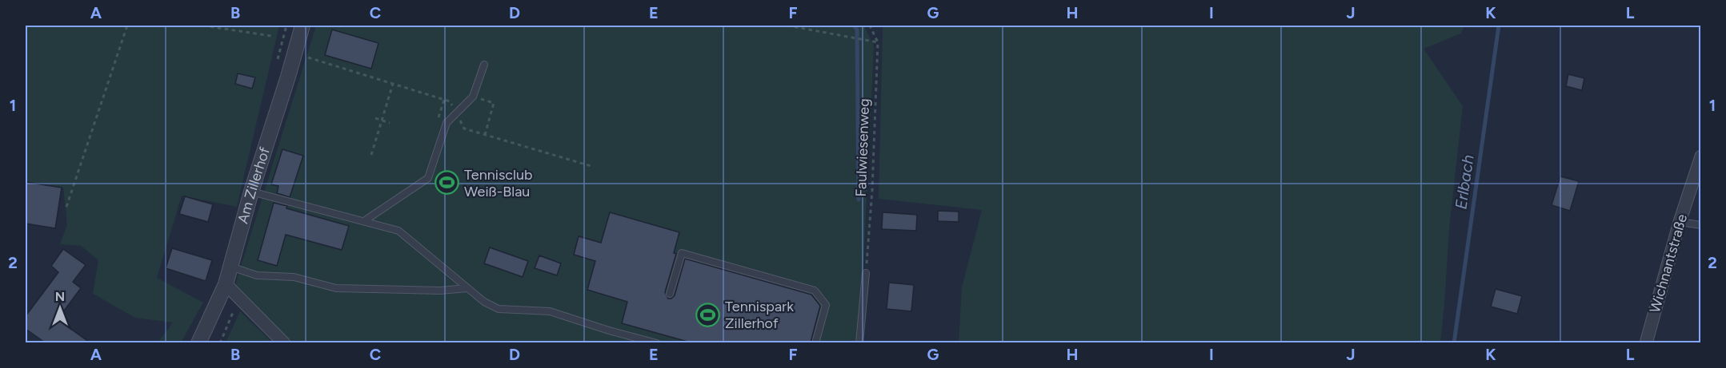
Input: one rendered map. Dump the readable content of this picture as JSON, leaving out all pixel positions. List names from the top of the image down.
{
  "streets": {
    "street": ["Am Zillerhof", "Wichnantstraße"],
    "path": ["Faulwiesenweg"]
  },
  "water": ["Erlbach"],
  "places": {
    "sports": ["Tennisclub Weiß-Blau", "Tennispark Zillerhof"]
  },
  "north": "top",
  "grid": {
    "columns": [
      "A",
      "B",
      "C",
      "D",
      "E",
      "F",
      "G",
      "H",
      "I",
      "J",
      "K",
      "L"
    ],
    "rows": ["1", "2"]
  }
}
